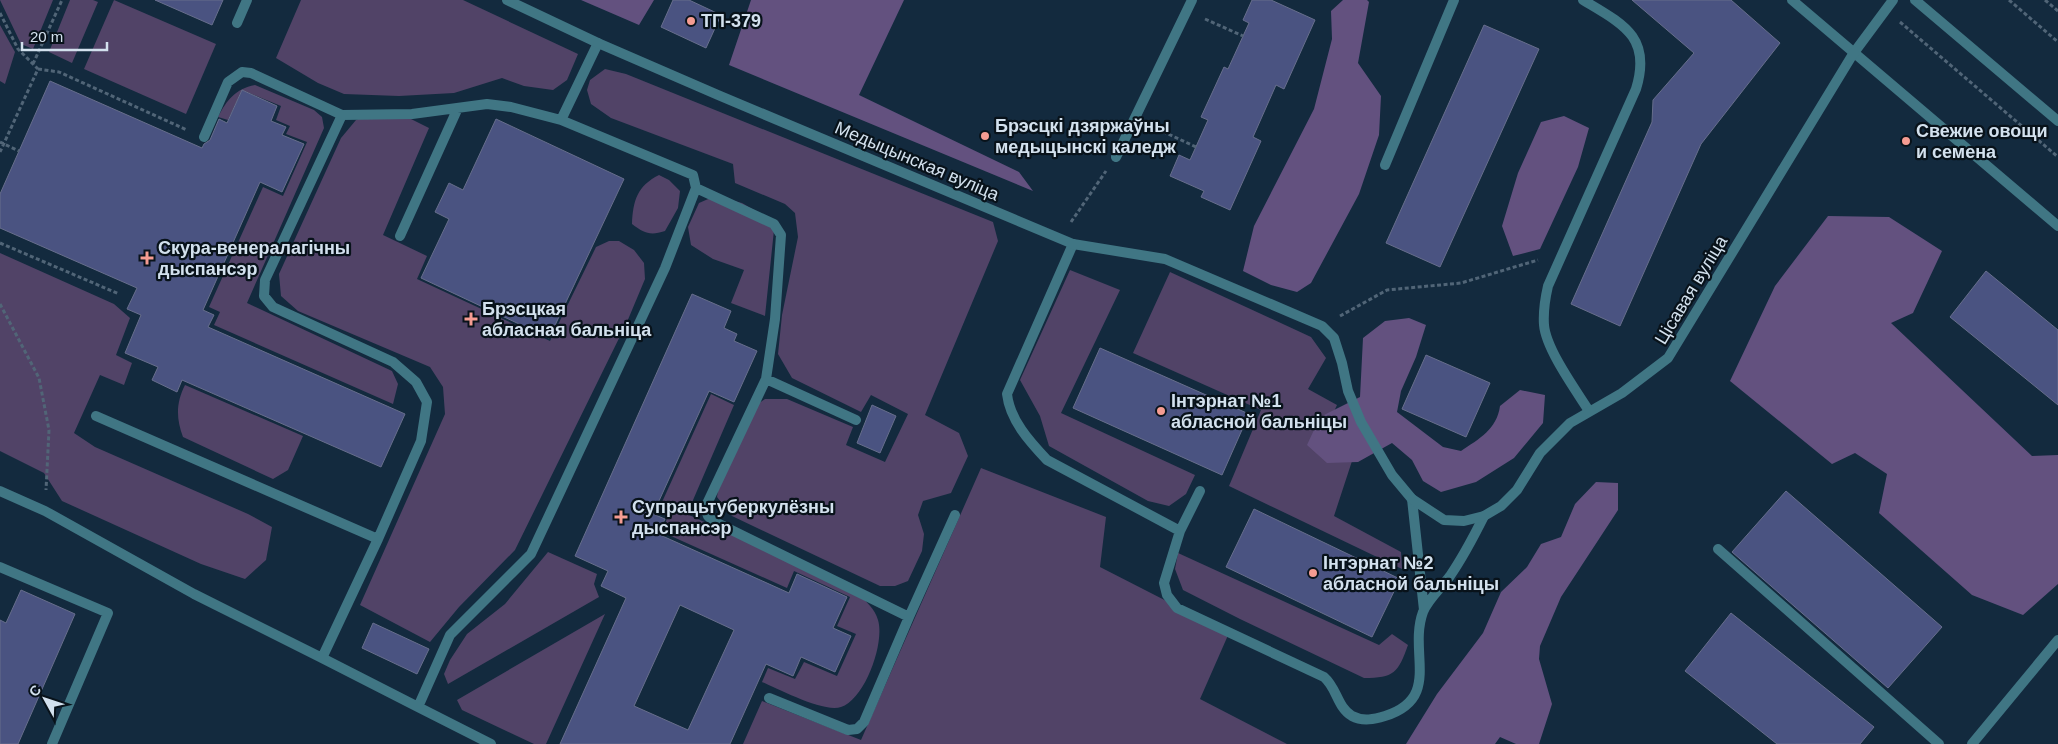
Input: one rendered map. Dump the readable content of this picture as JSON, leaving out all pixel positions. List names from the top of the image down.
{
  "streets": {
    "street": ["Медыцынская вуліца", "Цісавая вуліца"]
  },
  "crossings": [
    ["Медыцынская вуліца", "Цісавая вуліца"]
  ],
  "places": {
    "other": [
      "ТП-379",
      "Брэсцкі дзяржаўны медыцынскі каледж",
      "Свежие овощи и семена",
      "Інтэрнат №1 абласной бальніцы",
      "Інтэрнат №2 абласной бальніцы"
    ],
    "health": ["Скура-венералагічны дыспансэр", "Брэсцкая абласная бальніца", "Супрацьтуберкулёзны дыспансэр"]
  },
  "scale_bar": "20 m",
  "north": "top left"
}
